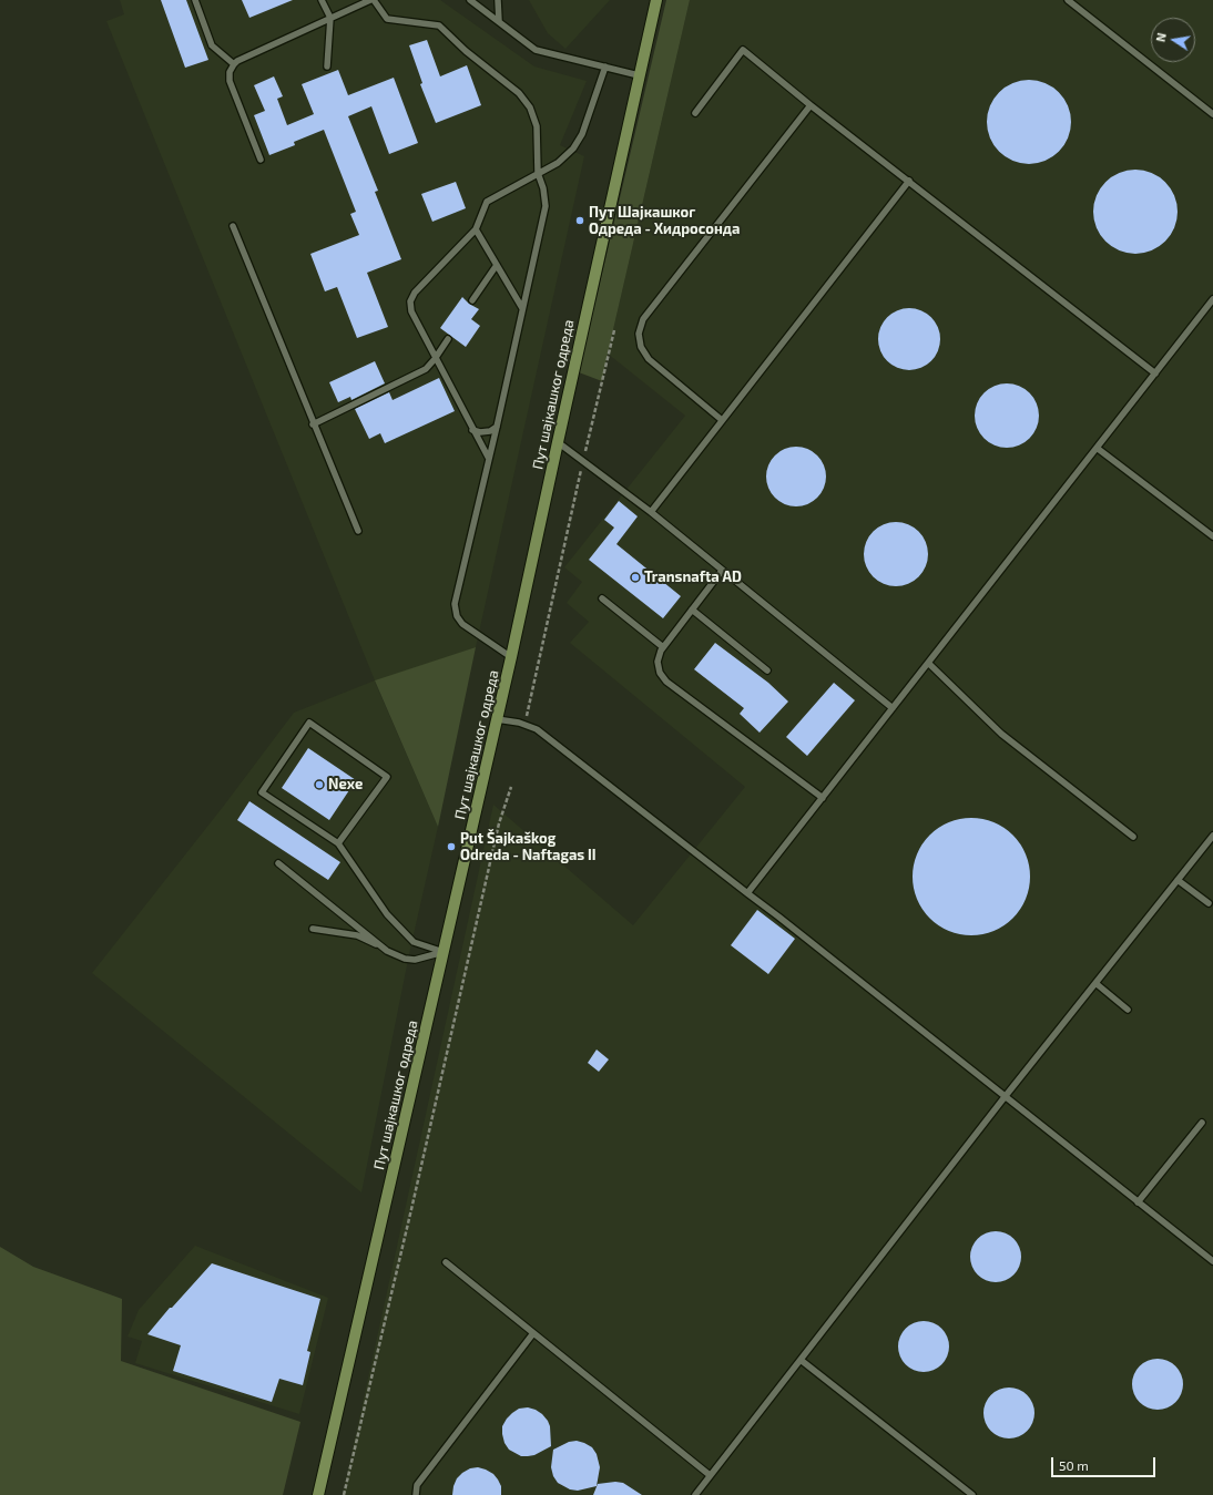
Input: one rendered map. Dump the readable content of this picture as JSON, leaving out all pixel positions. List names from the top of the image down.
{
  "streets": {
    "street": ["Пут шајкашког одреда"]
  },
  "places": [
    "Пут Шајкашког Одреда - Хидросонда",
    "Transnafta AD",
    "Nexe",
    "Put Šajkaškog Odreda - Naftagas II"
  ],
  "scale_bar": "50 m",
  "north": "left"
}
